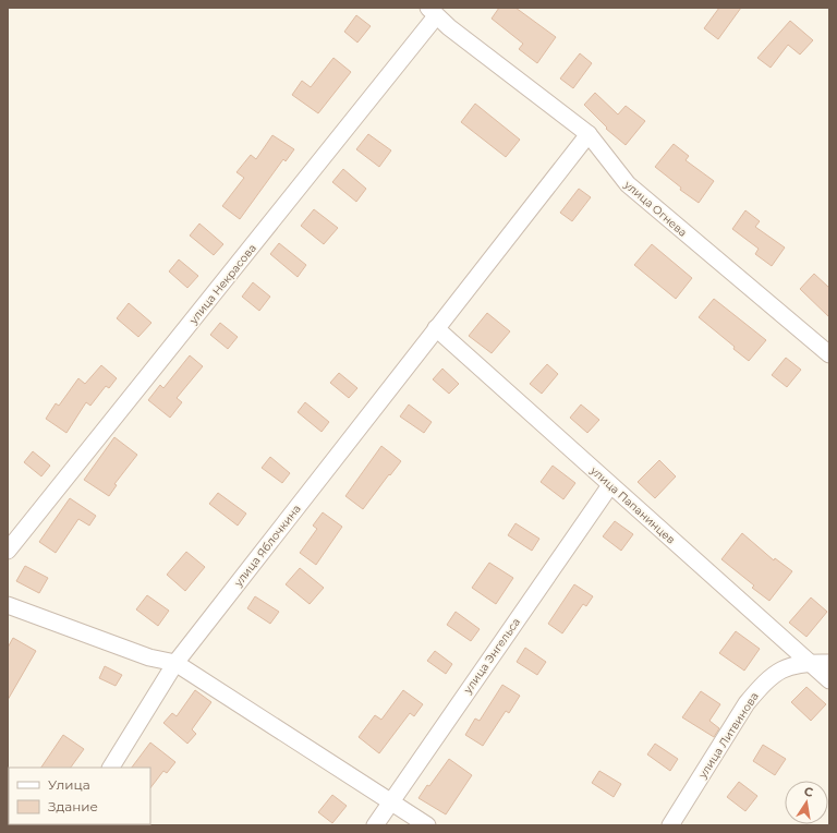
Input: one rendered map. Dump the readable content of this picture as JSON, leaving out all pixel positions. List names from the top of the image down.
{
  "streets": {
    "street": [
      "улица Огнева",
      "улица Некрасова",
      "улица Папанинцев",
      "улица Яблочкина",
      "улица Энгельса",
      "улица Литвинова"
    ]
  },
  "crossings": [
    ["улица Огнева", "улица Некрасова"],
    ["улица Огнева", "улица Яблочкина"],
    ["улица Папанинцев", "улица Яблочкина"],
    ["улица Папанинцев", "улица Энгельса"],
    ["улица Папанинцев", "улица Литвинова"]
  ],
  "legend": ["Улица", "Здание"],
  "north": "top"
}
